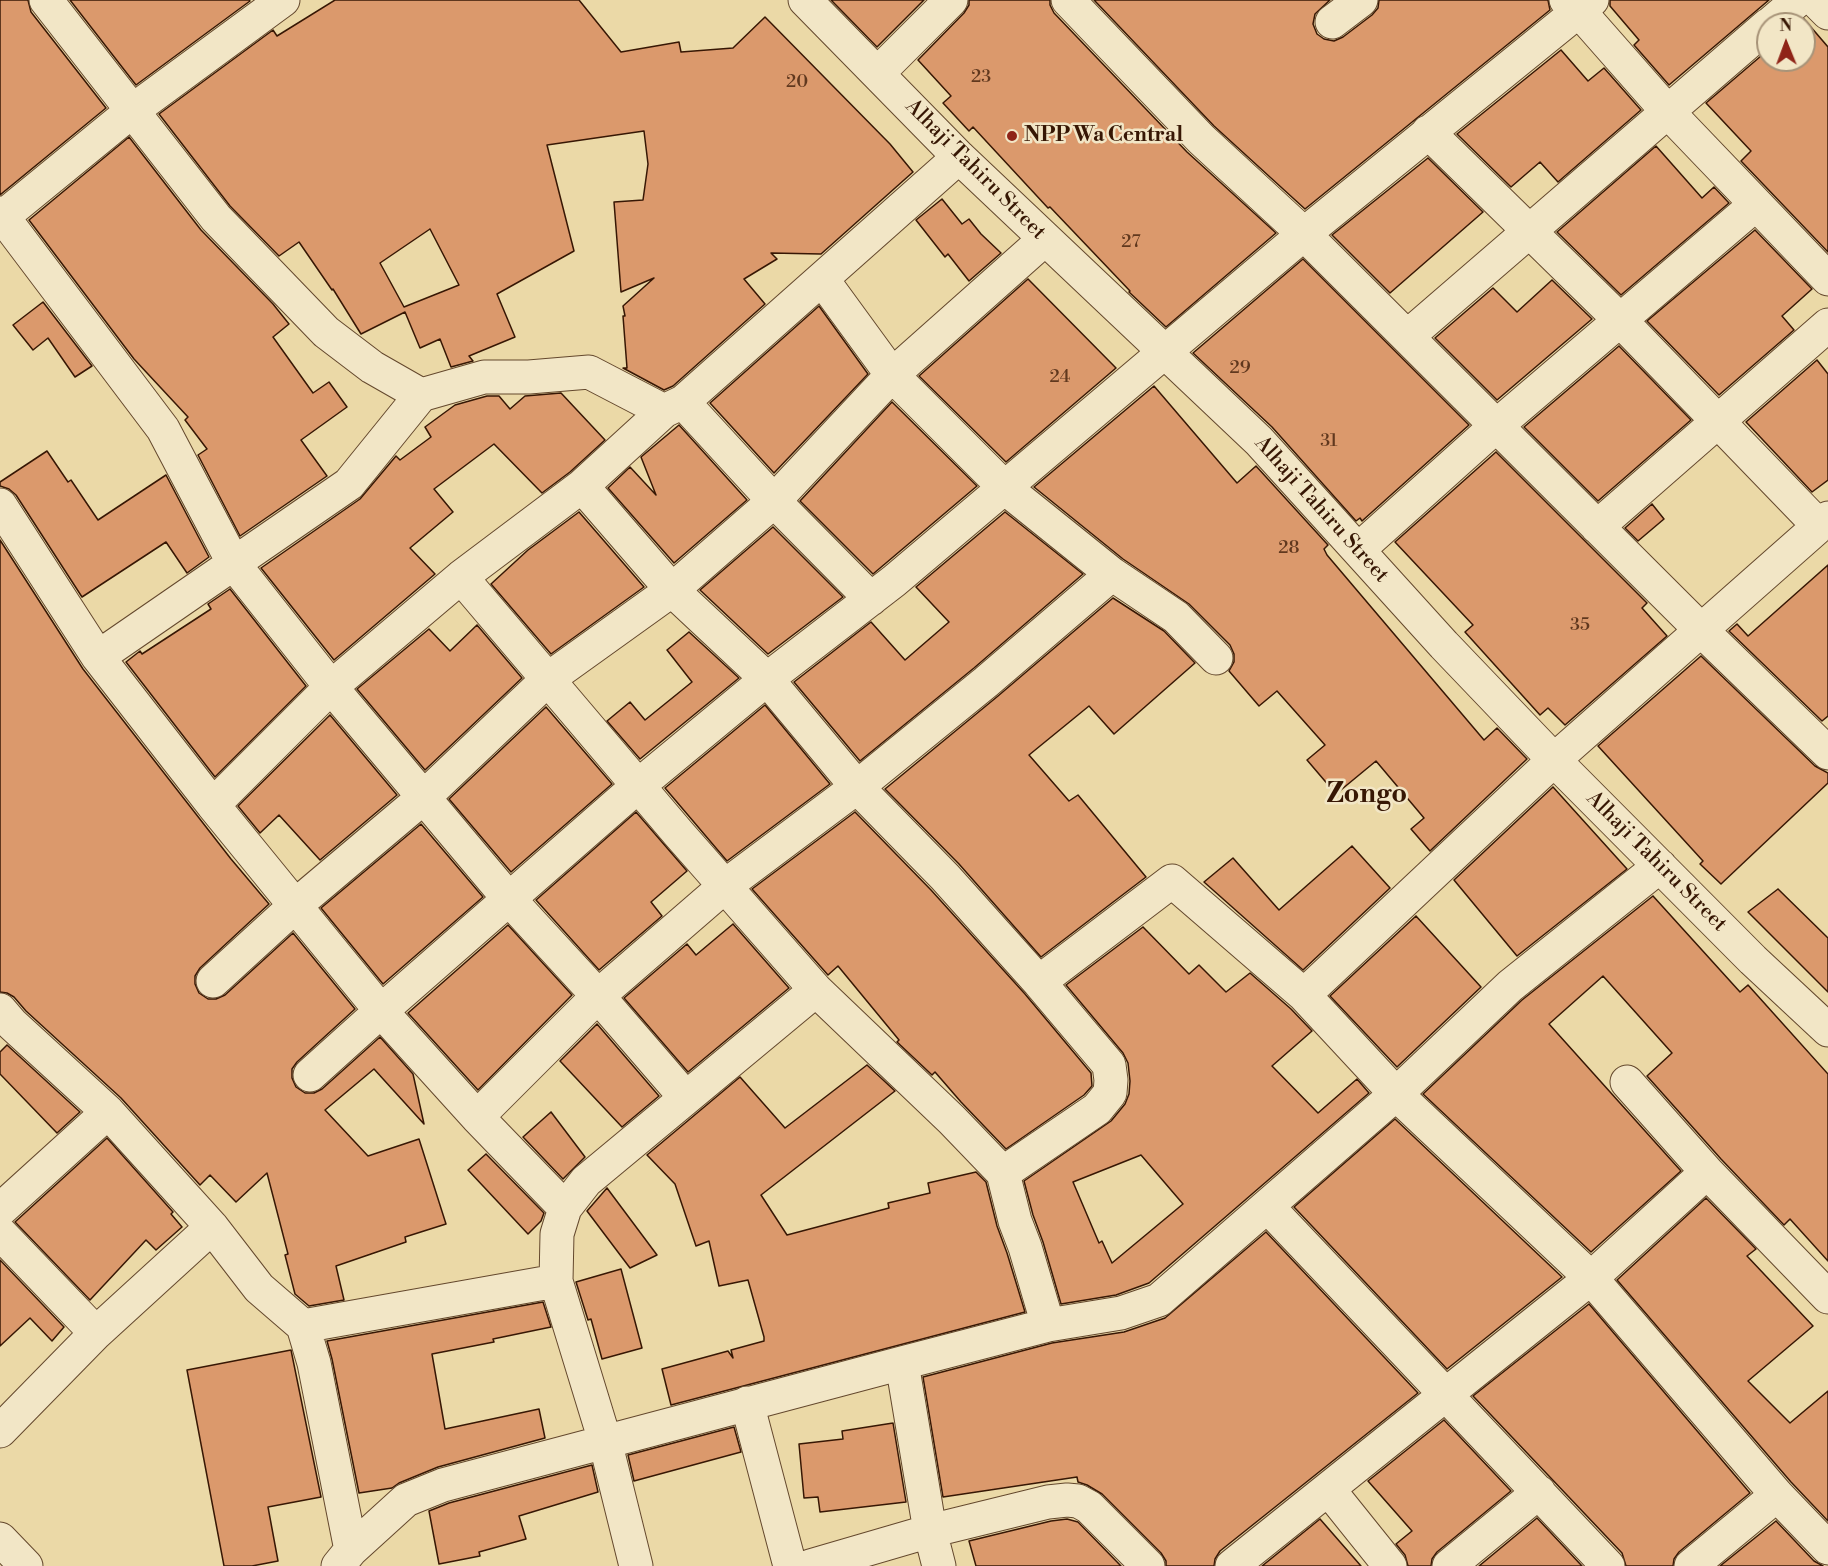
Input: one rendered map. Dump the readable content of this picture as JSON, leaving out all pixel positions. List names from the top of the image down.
{
  "streets": {
    "street": ["Alhaji Tahiru Street"]
  },
  "districts": ["Zongo"],
  "places": ["NPP Wa Central"],
  "house_numbers": [
    "23",
    "20",
    "27",
    "29",
    "24",
    "31",
    "28",
    "35"
  ],
  "north": "top"
}
